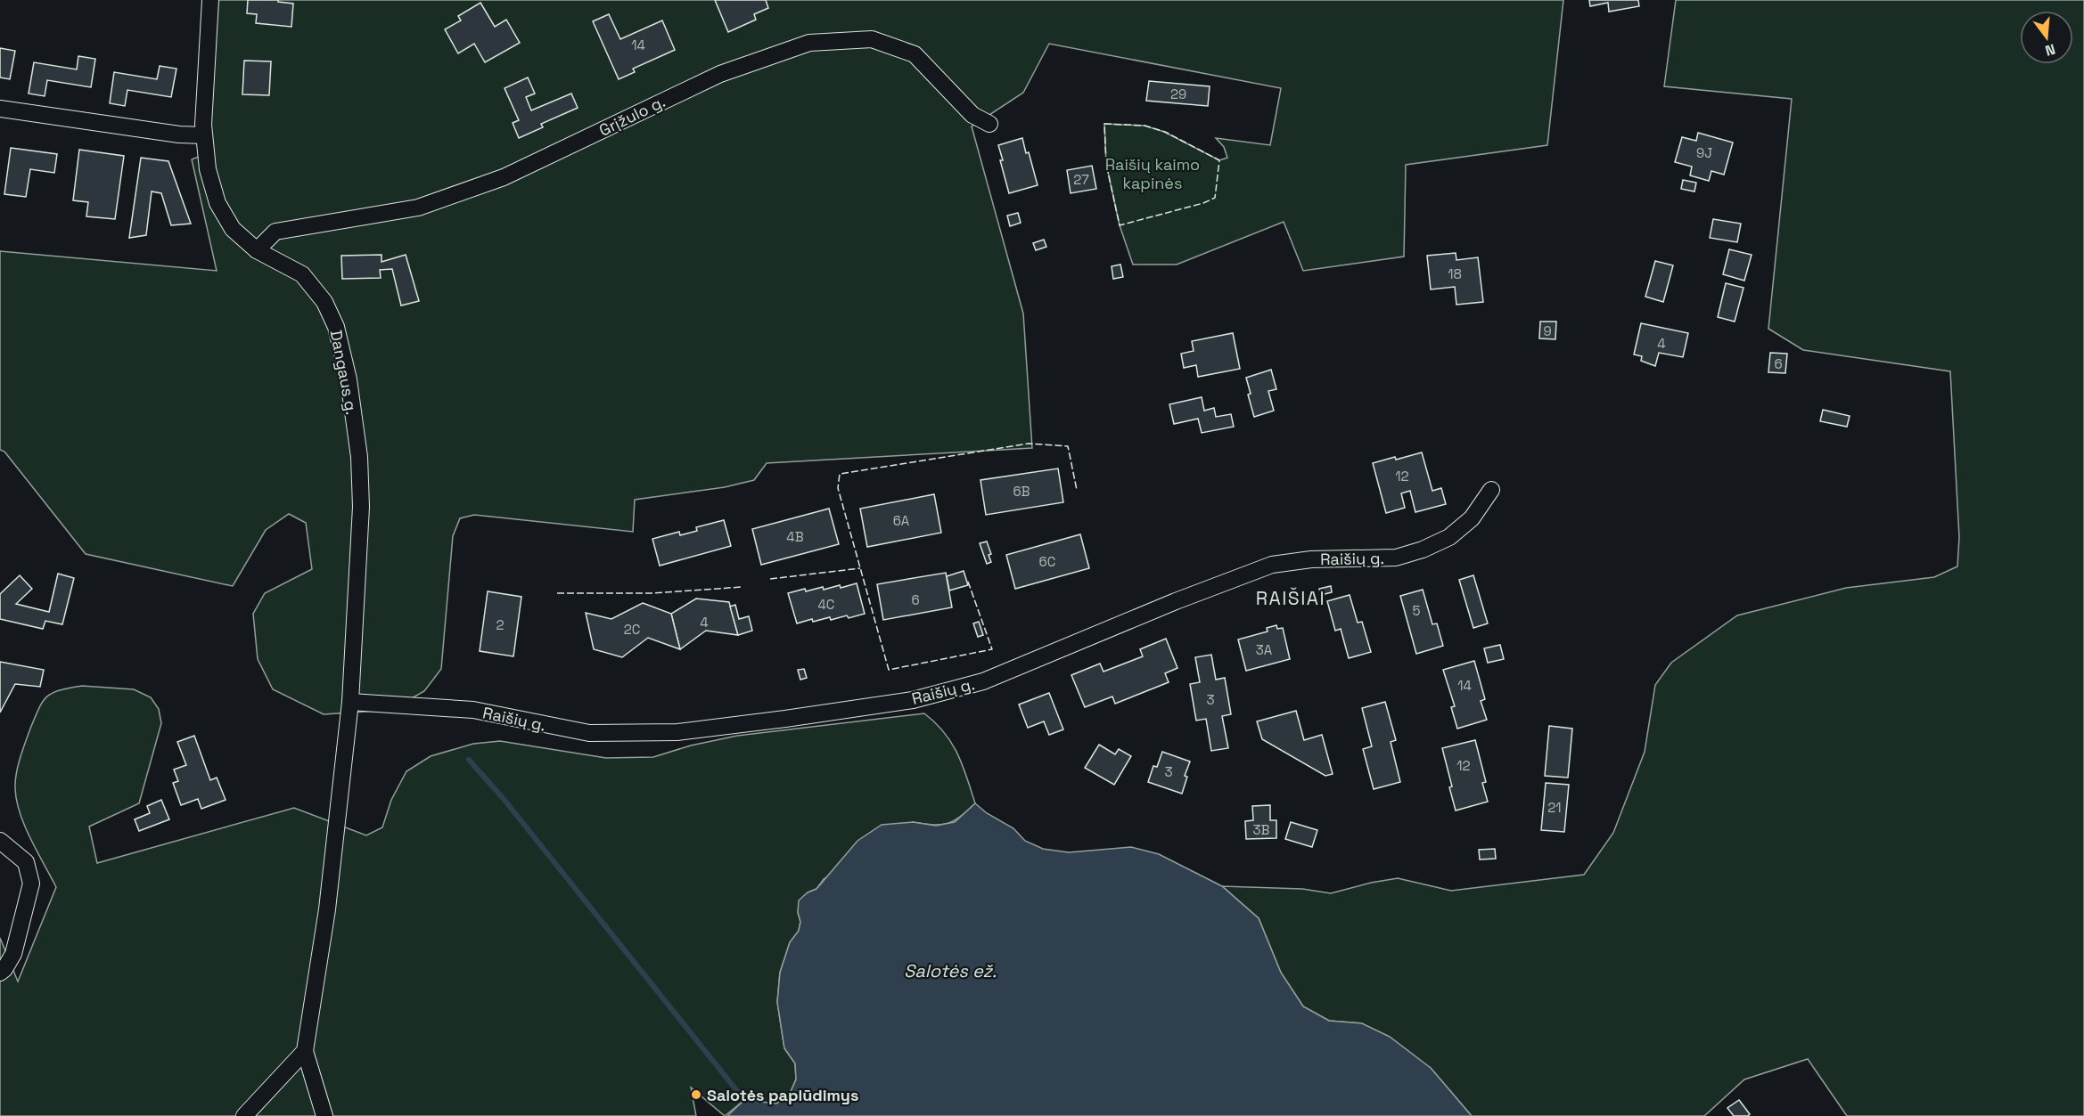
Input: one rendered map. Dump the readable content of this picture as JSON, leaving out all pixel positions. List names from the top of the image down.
{
  "streets": {
    "street": ["Grįžulo g.", "Dangaus g.", "Raišių g."]
  },
  "crossings": [
    ["Grįžulo g.", "Dangaus g."],
    ["Dangaus g.", "Raišių g."]
  ],
  "districts": ["RAIŠIAI"],
  "water": ["Salotės ež."],
  "parks": ["Raišių kaimo kapinės"],
  "places": ["Salotės paplūdimys"],
  "house_numbers": [
    "14",
    "29",
    "9J",
    "27",
    "18",
    "9",
    "4",
    "6",
    "12",
    "6B",
    "6A",
    "4B",
    "6C",
    "6",
    "4C",
    "5",
    "4",
    "2",
    "2C",
    "3A",
    "14",
    "3",
    "12",
    "3",
    "21",
    "3B"
  ],
  "north": "bottom"
}
